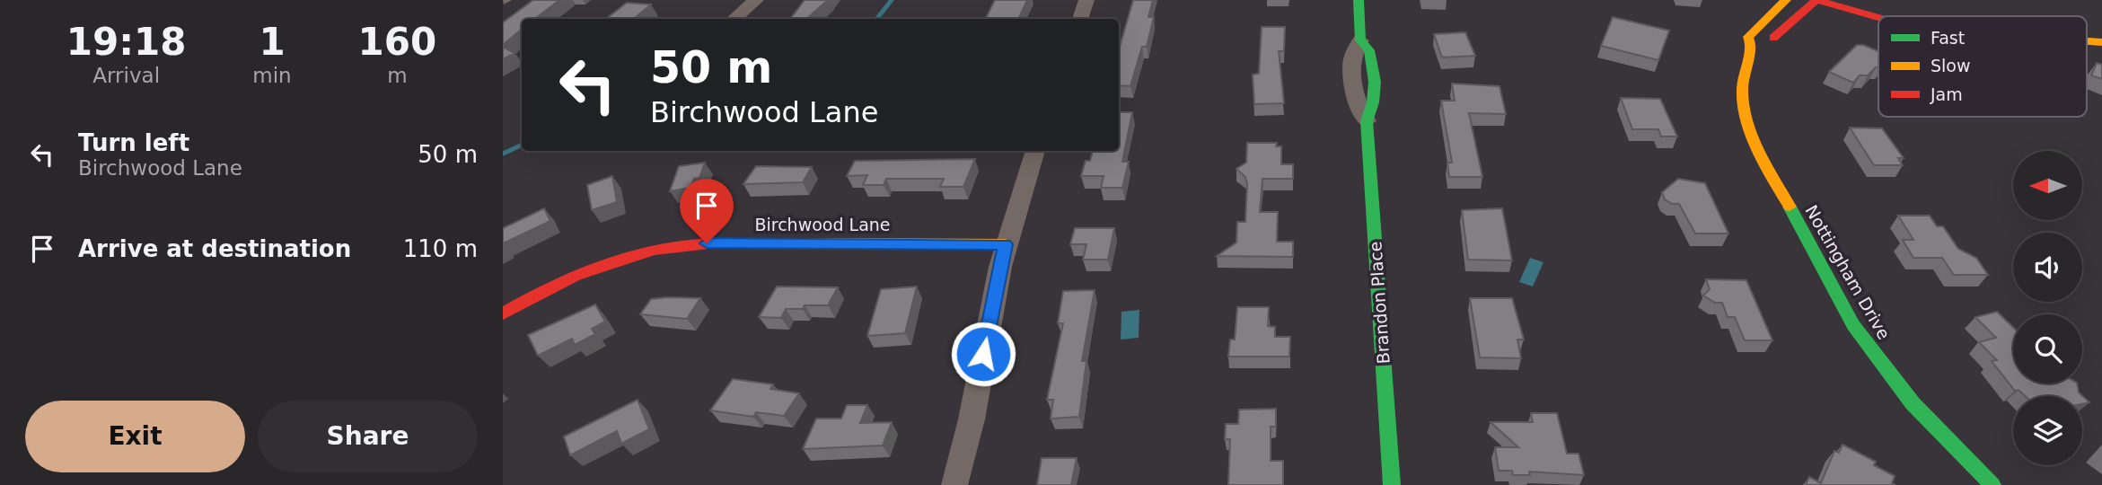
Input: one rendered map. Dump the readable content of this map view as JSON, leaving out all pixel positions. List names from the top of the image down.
{
  "streets": {
    "street": ["Birchwood Lane", "Nottingham Drive", "Brandon Place"]
  },
  "legend": ["Fast", "Slow", "Jam"],
  "north": "left",
  "page": {
    "eta": [
      "19:18",
      "Arrival",
      "1",
      "min",
      "160",
      "m"
    ],
    "turn": ["50 m", "Birchwood Lane"],
    "list": [
      {
        "name": "Turn left",
        "note": "Birchwood Lane",
        "value": "50 m"
      },
      {
        "name": "Arrive at destination",
        "value": "110 m"
      }
    ],
    "buttons": ["Exit", "Share"]
  }
}
